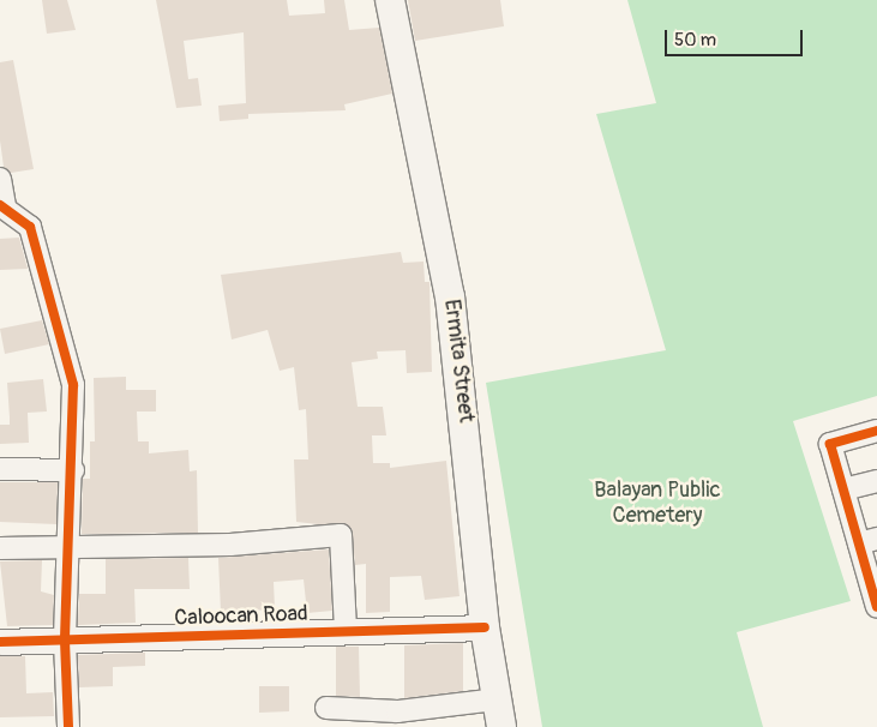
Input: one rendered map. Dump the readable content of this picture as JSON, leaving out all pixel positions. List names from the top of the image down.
{
  "streets": {
    "main road": ["Ermita Street"],
    "street": ["Caloocan Road"]
  },
  "crossings": [
    ["Ermita Street", "Caloocan Road"]
  ],
  "parks": ["Balayan Public Cemetery"],
  "scale_bar": "50 m"
}
